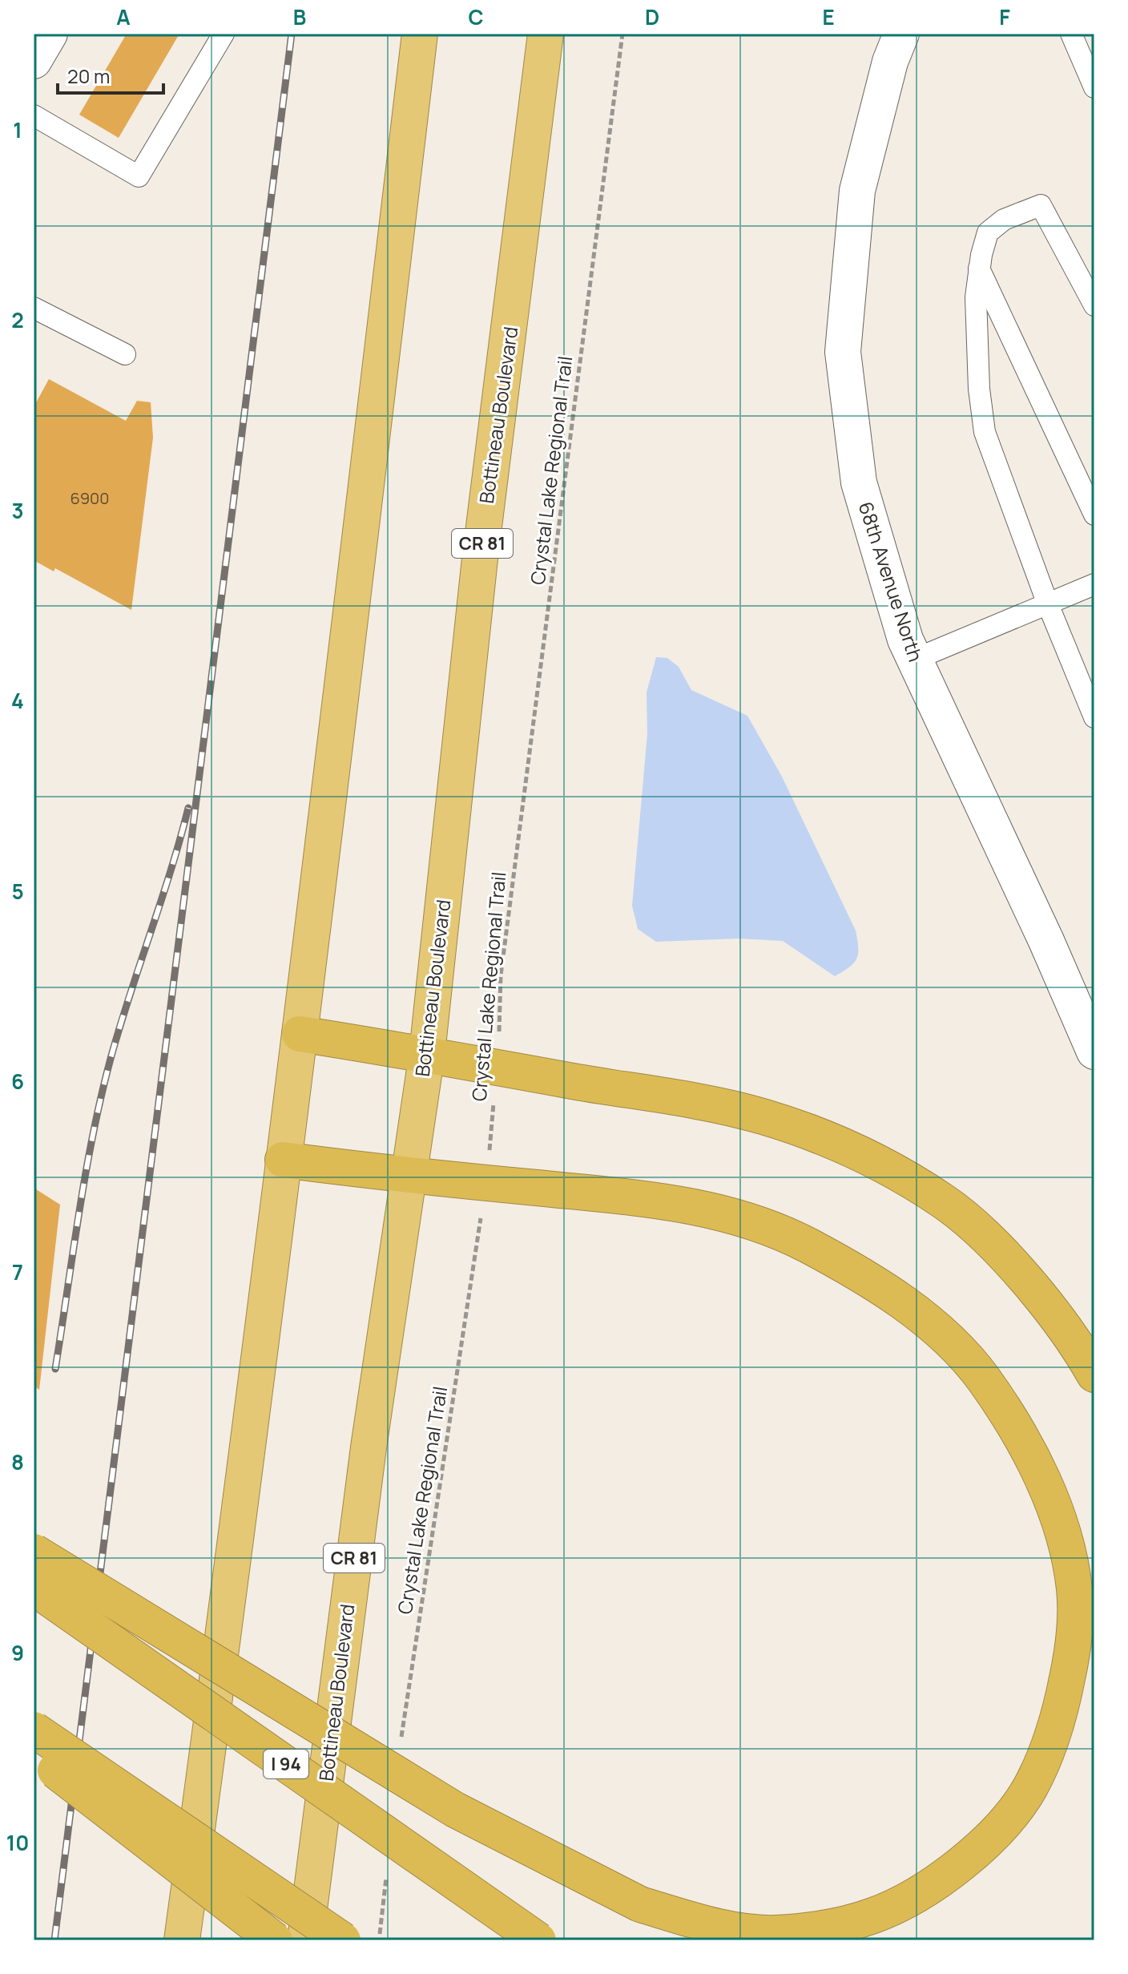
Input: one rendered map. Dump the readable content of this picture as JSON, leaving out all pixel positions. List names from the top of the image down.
{
  "streets": {
    "highway": ["Bottineau Boulevard", "CR 81", "I 94"],
    "street": ["68th Avenue North"],
    "path": ["Crystal Lake Regional Trail"]
  },
  "house_numbers": ["6900"],
  "scale_bar": "20 m",
  "grid": {
    "columns": [
      "A",
      "B",
      "C",
      "D",
      "E",
      "F"
    ],
    "rows": [
      "1",
      "2",
      "3",
      "4",
      "5",
      "6",
      "7",
      "8",
      "9",
      "10"
    ]
  }
}
